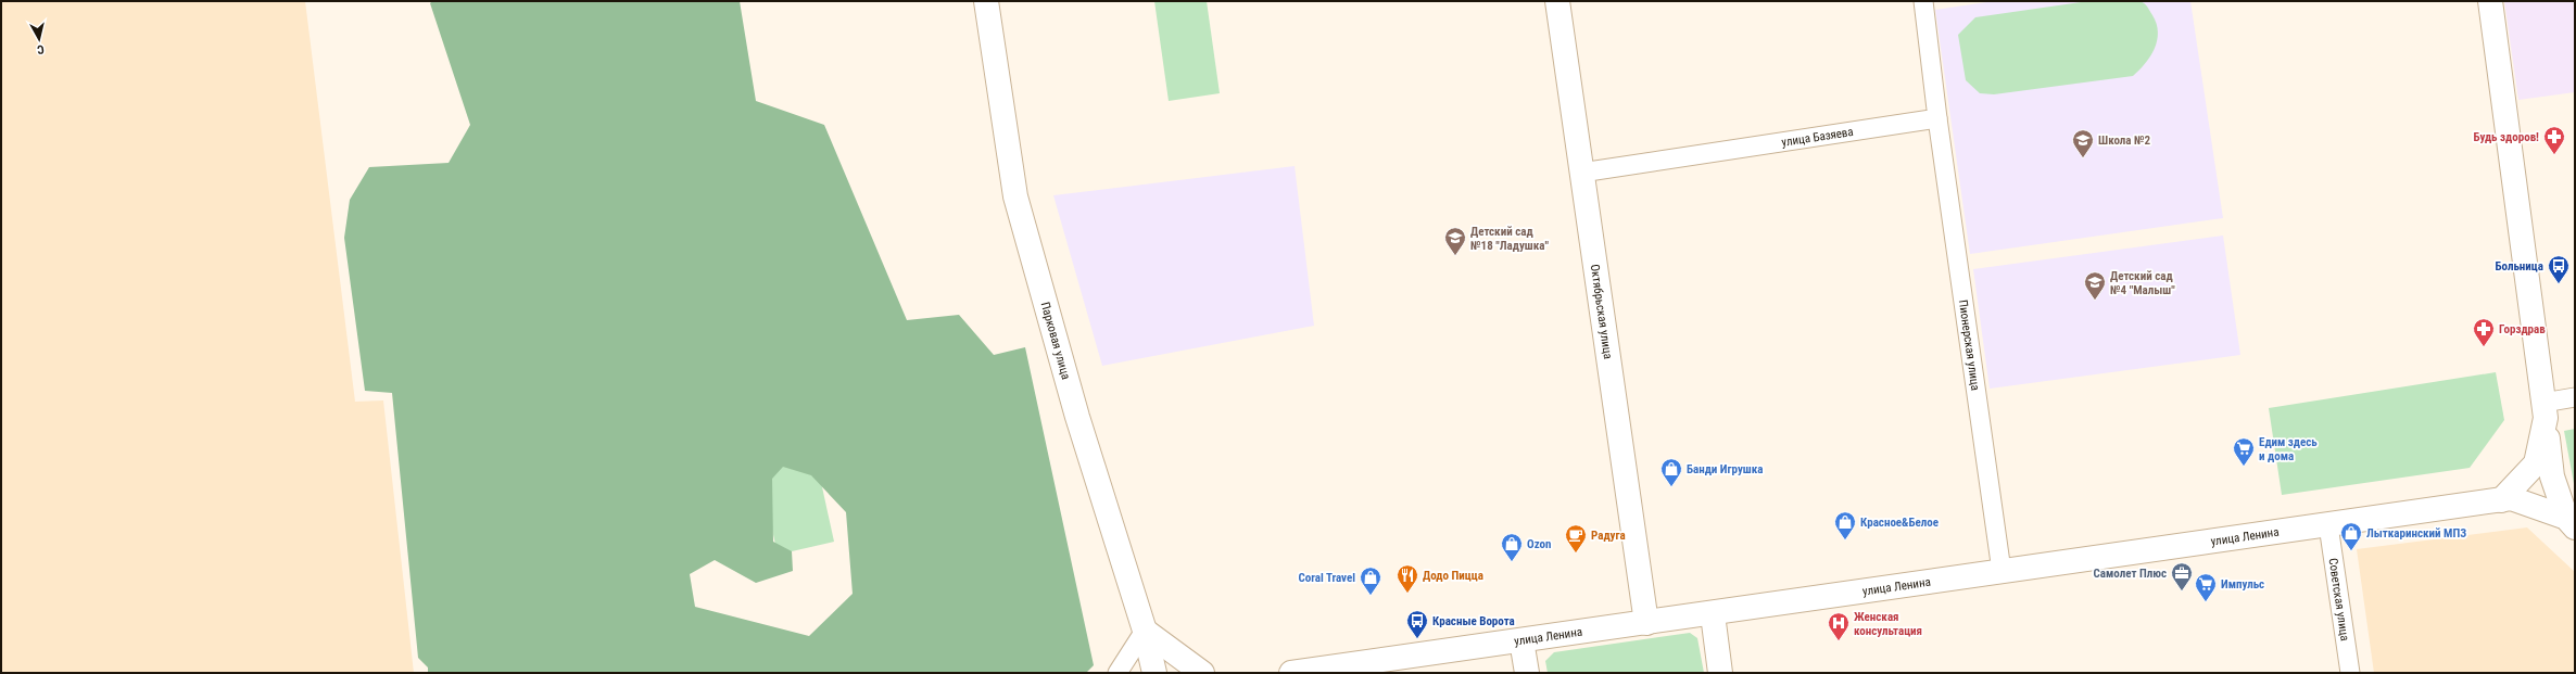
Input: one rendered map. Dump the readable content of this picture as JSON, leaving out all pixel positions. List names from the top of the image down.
{
  "streets": {
    "street": [
      "улица Базяева",
      "Октябрьская улица",
      "Парковая улица",
      "Пионерская улица",
      "улица Ленина",
      "Советская улица"
    ]
  },
  "crossings": [
    ["улица Базяева", "Октябрьская улица"],
    ["улица Базяева", "Пионерская улица"],
    ["Октябрьская улица", "улица Ленина"],
    ["Пионерская улица", "улица Ленина"],
    ["улица Ленина", "Советская улица"]
  ],
  "places": {
    "pharmacy": ["Будь здоров!", "Горздрав"],
    "school or university": ["Школа №2", "Детский сад №18 \"Ладушка\"", "Детский сад №4 \"Малыш\""],
    "bus stop": ["Больница", "Красные Ворота"],
    "supermarket": ["Едим здесь и дома", "Импульс"],
    "shop": [
      "Банди Игрушка",
      "Красное&Белое",
      "Лыткаринский МПЗ",
      "Ozon",
      "Coral Travel"
    ],
    "cafe": ["Радуга"],
    "office": ["Самолет Плюс"],
    "restaurant": ["Додо Пицца"],
    "hospital": ["Женская консультация"]
  },
  "north": "bottom"
}
